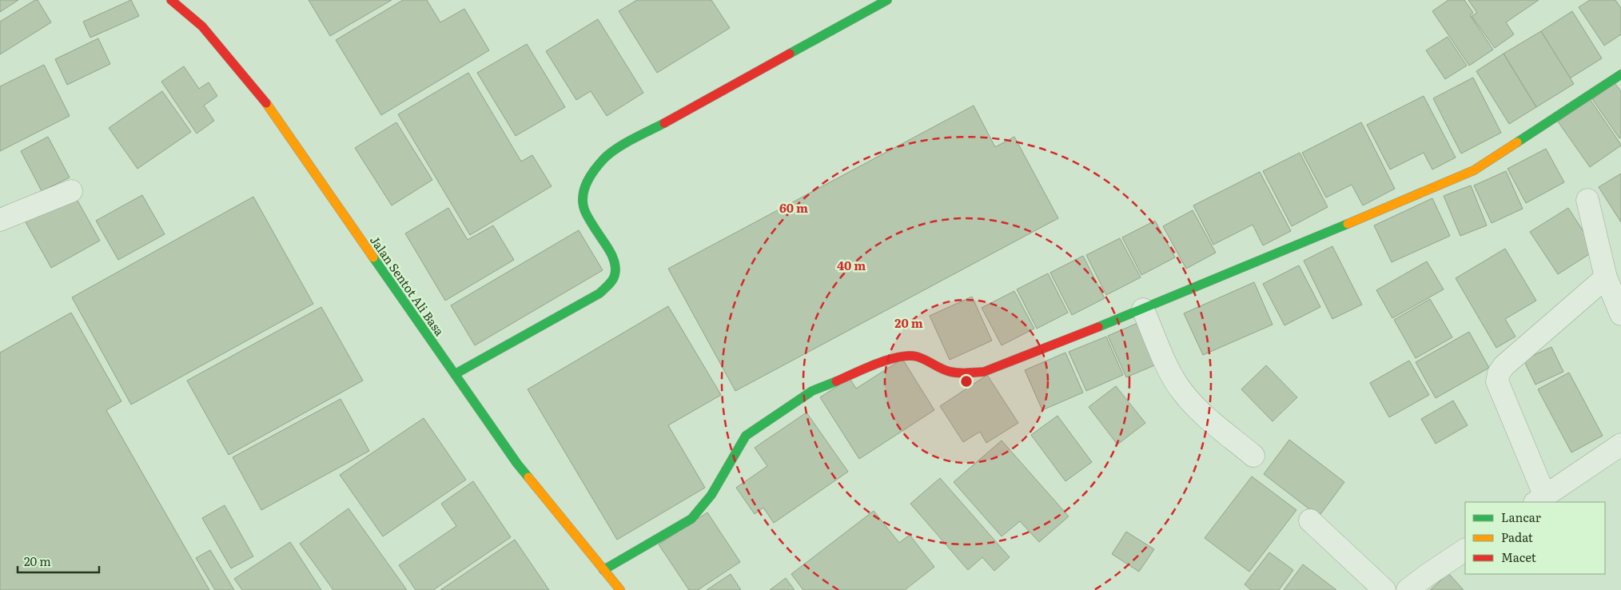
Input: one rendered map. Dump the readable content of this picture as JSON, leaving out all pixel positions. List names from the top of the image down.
{
  "streets": {
    "street": ["Jalan Sentot Ali Basa"]
  },
  "legend": ["Lancar", "Padat", "Macet"],
  "scale_bar": "20 m",
  "rings": ["60 m", "40 m", "20 m"]
}
